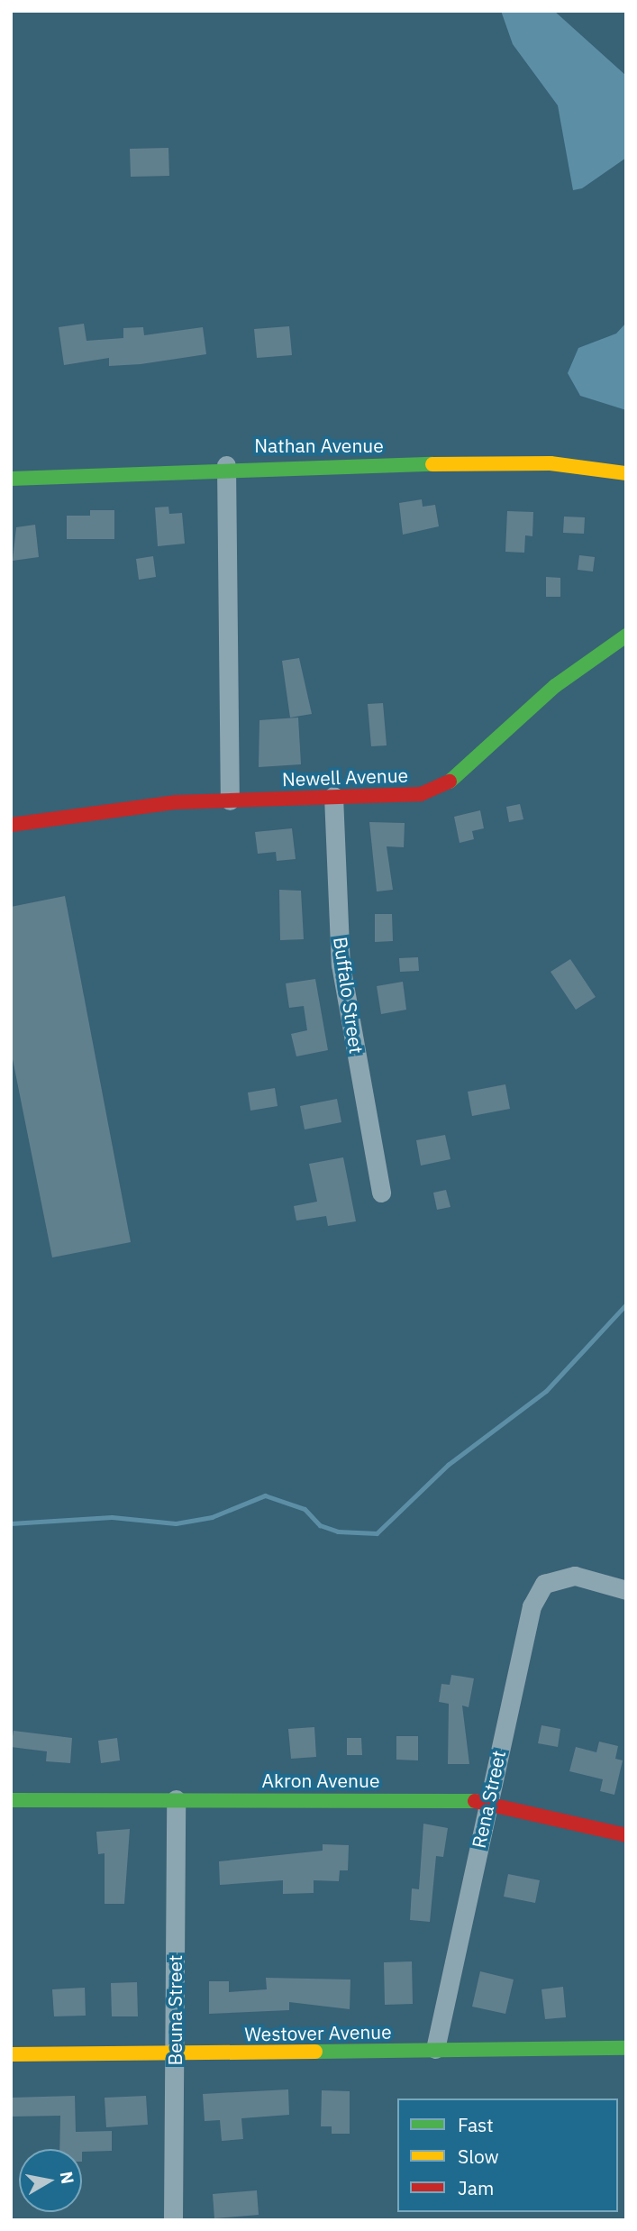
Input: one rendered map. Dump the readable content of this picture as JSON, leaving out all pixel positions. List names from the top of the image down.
{
  "streets": {
    "street": [
      "Nathan Avenue",
      "Newell Avenue",
      "Buffalo Street",
      "Akron Avenue",
      "Rena Street",
      "Beuna Street",
      "Westover Avenue"
    ]
  },
  "crossings": [
    ["Newell Avenue", "Buffalo Street"],
    ["Akron Avenue", "Rena Street"],
    ["Akron Avenue", "Beuna Street"],
    ["Rena Street", "Westover Avenue"],
    ["Beuna Street", "Westover Avenue"]
  ],
  "legend": ["Fast", "Slow", "Jam"],
  "north": "right"
}
